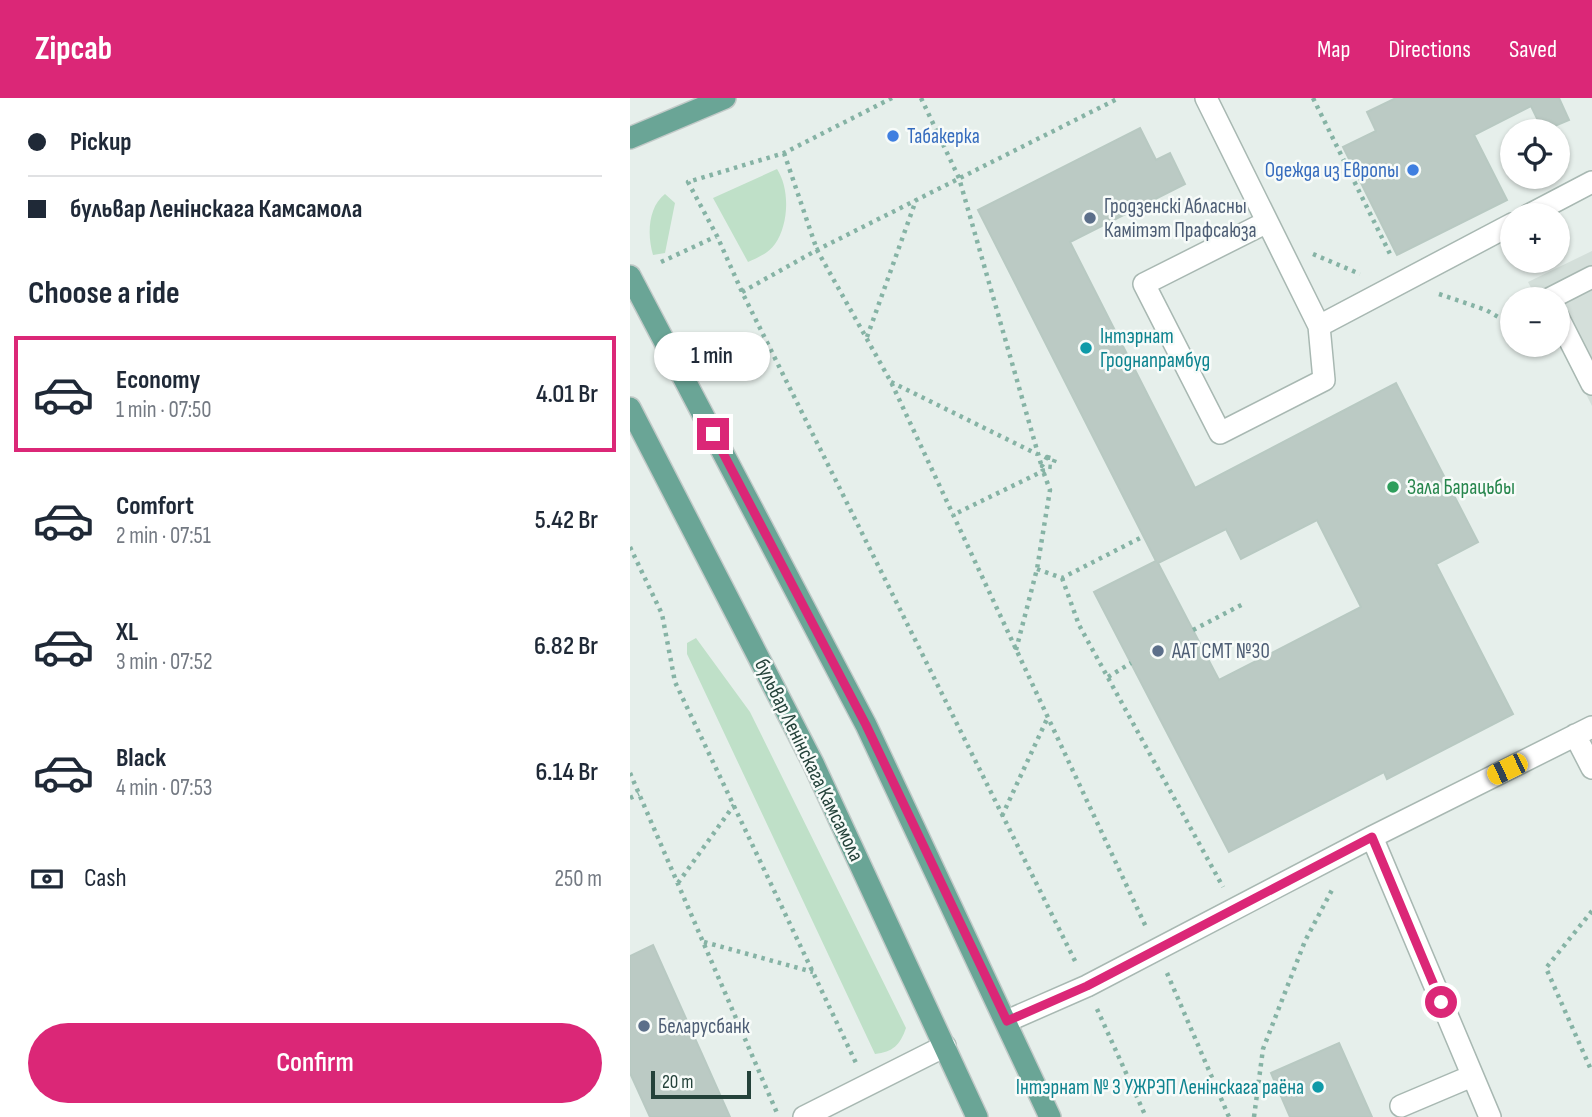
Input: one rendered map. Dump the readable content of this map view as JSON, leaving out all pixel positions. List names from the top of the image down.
{
  "streets": {
    "main road": ["бульвар Ленінскага Камсамола"]
  },
  "places": [
    "Табакерка",
    "Одежда из Европы",
    "Гродзенскі Абласны Камітэт Прафсаюза",
    "Інтэрнат Гроднапрамбуд",
    "Зала Барацьбы",
    "ААТ СМТ №30",
    "Беларусбанк",
    "Інтэрнат № 3 УЖРЭП Ленінскага раёна"
  ],
  "scale_bar": "20 m",
  "page": {
    "header": "Zipcab",
    "nav": ["Map", "Directions", "Saved"],
    "banner": ["Pickup", "бульвар Ленінскага Камсамола"],
    "map_buttons": ["+", "−"],
    "heading": "Choose a ride",
    "bubble": "1 min",
    "list": [
      {
        "name": "Economy",
        "note": "1 min · 07:50",
        "value": "4.01 Br"
      },
      {
        "name": "Comfort",
        "note": "2 min · 07:51",
        "value": "5.42 Br"
      },
      {
        "name": "XL",
        "note": "3 min · 07:52",
        "value": "6.82 Br"
      },
      {
        "name": "Black",
        "note": "4 min · 07:53",
        "value": "6.14 Br"
      }
    ],
    "pay": ["Cash", "250 m"],
    "buttons": "Confirm",
    "scale": "20 m"
  }
}
